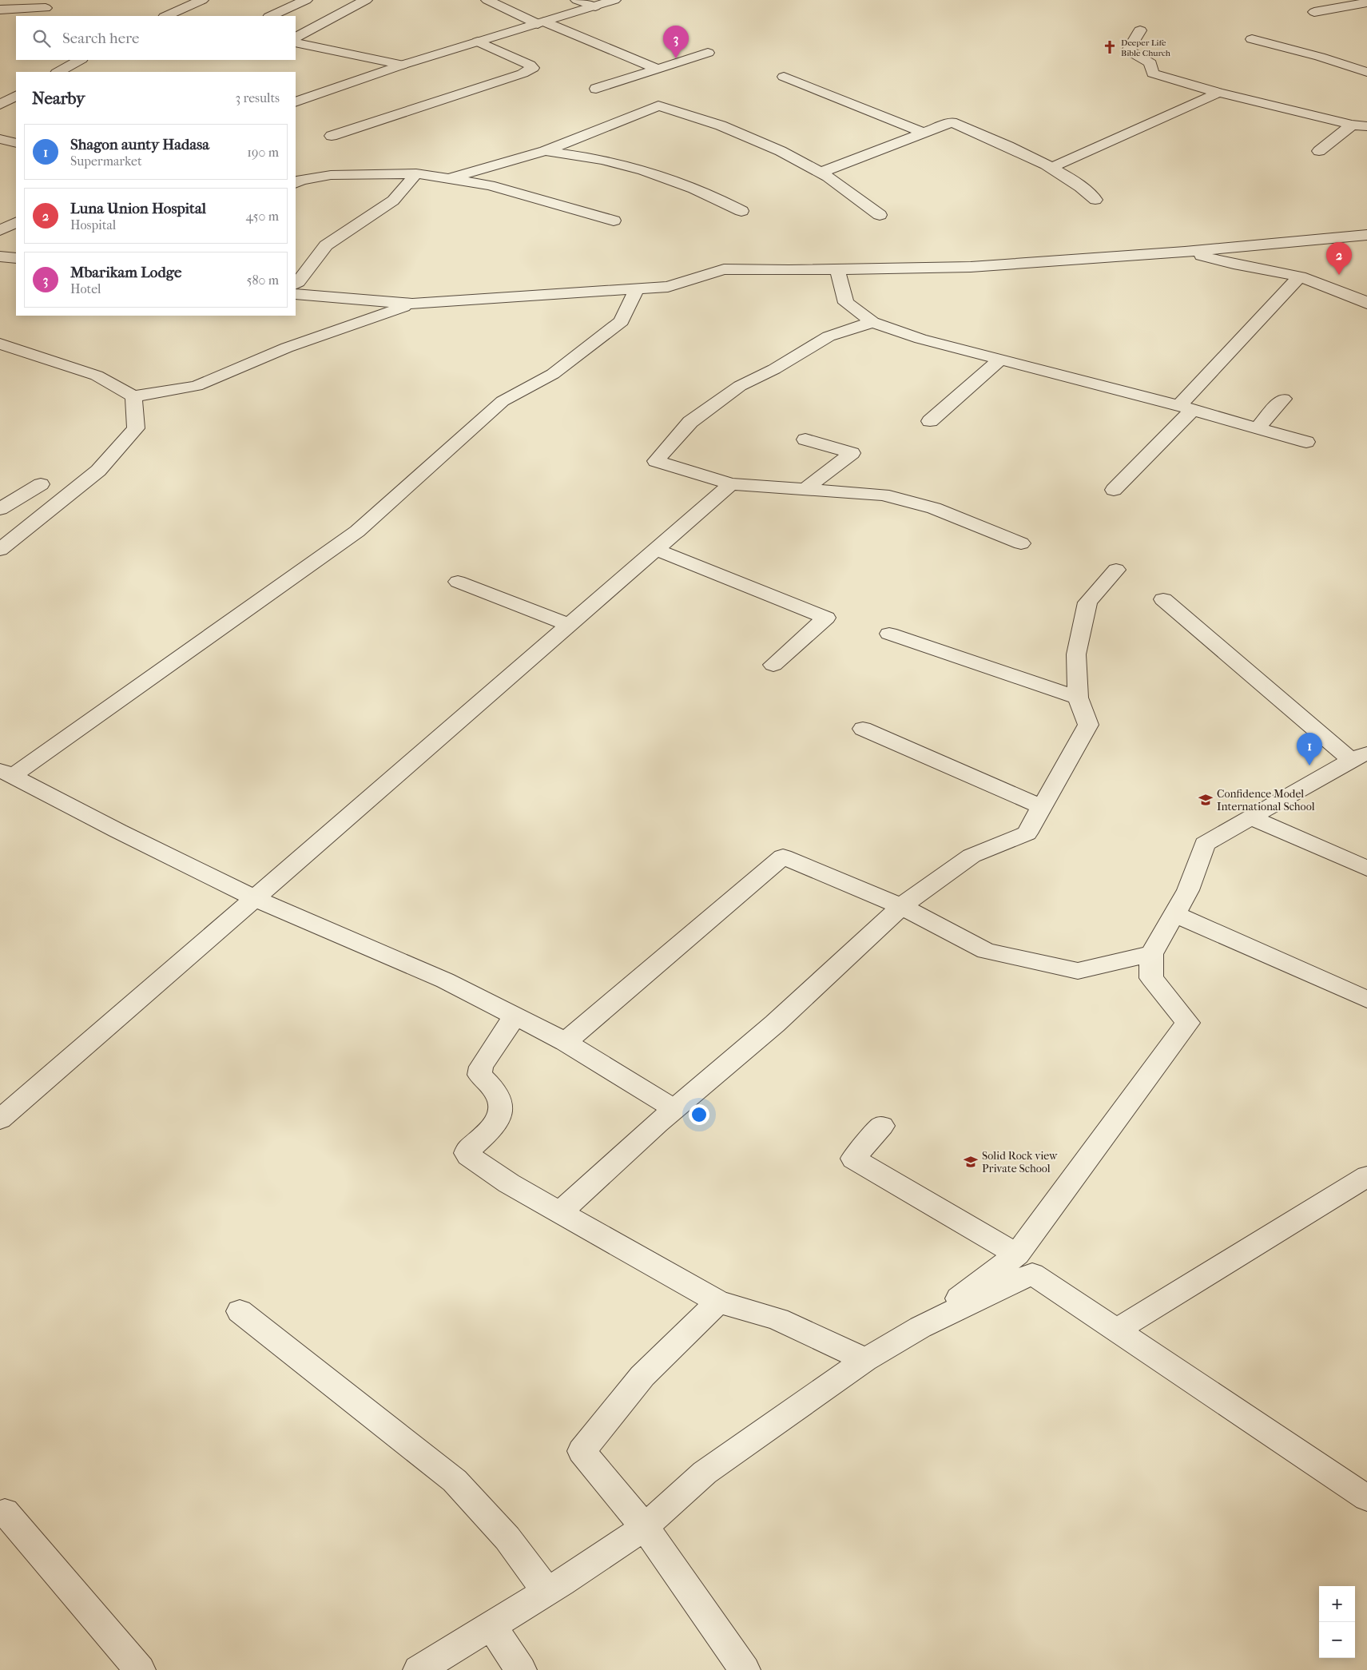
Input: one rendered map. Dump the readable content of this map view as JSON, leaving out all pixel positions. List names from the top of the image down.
{
  "places": {
    "church": ["Deeper Life Bible Church"],
    "school or university": ["Confidence Model International School", "Solid Rock view Private School"]
  },
  "page": {
    "search": "Search here",
    "pins": ["3", "2", "1"],
    "heading": ["Nearby", "3 results"],
    "list": [
      {
        "mark": "1",
        "name": "Shagon aunty Hadasa",
        "note": "Supermarket",
        "value": "190 m"
      },
      {
        "mark": "2",
        "name": "Luna Union Hospital",
        "note": "Hospital",
        "value": "450 m"
      },
      {
        "mark": "3",
        "name": "Mbarikam Lodge",
        "note": "Hotel",
        "value": "580 m"
      }
    ],
    "map_buttons": ["+", "−"]
  }
}
